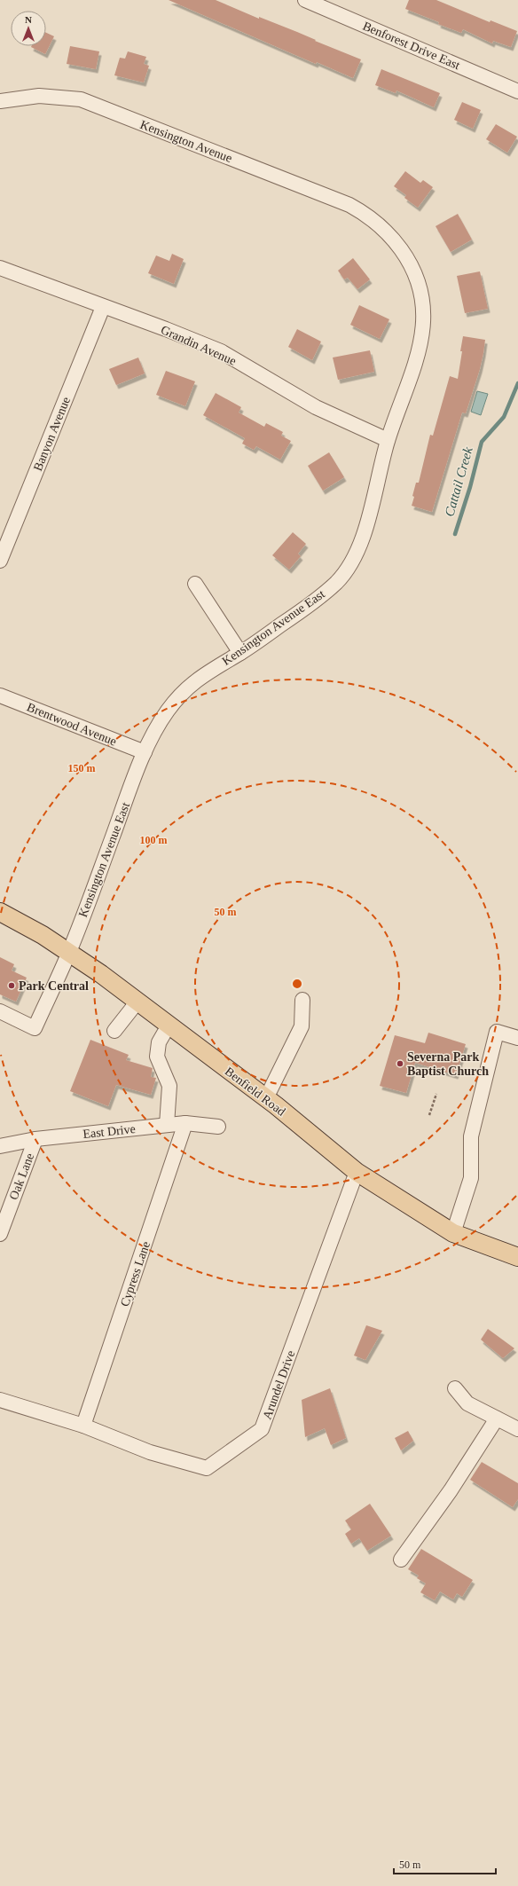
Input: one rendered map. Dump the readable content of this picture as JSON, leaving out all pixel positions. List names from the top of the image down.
{
  "streets": {
    "main road": ["Benfield Road"],
    "street": [
      "Benforest Drive East",
      "Kensington Avenue",
      "Grandin Avenue",
      "Banyon Avenue",
      "Kensington Avenue East",
      "Brentwood Avenue",
      "East Drive",
      "Oak Lane",
      "Cypress Lane",
      "Arundel Drive"
    ]
  },
  "crossings": [
    ["Kensington Avenue", "Kensington Avenue East"],
    ["Grandin Avenue", "Banyon Avenue"],
    ["Grandin Avenue", "Kensington Avenue East"],
    ["Kensington Avenue East", "Brentwood Avenue"],
    ["Kensington Avenue East", "Benfield Road"],
    ["Benfield Road", "Arundel Drive"],
    ["East Drive", "Oak Lane"],
    ["East Drive", "Cypress Lane"],
    ["Cypress Lane", "Arundel Drive"]
  ],
  "water": ["Cattail Creek"],
  "places": ["Park Central", "Severna Park Baptist Church"],
  "scale_bar": "50 m",
  "north": "top",
  "rings": ["150 m", "100 m", "50 m"]
}
